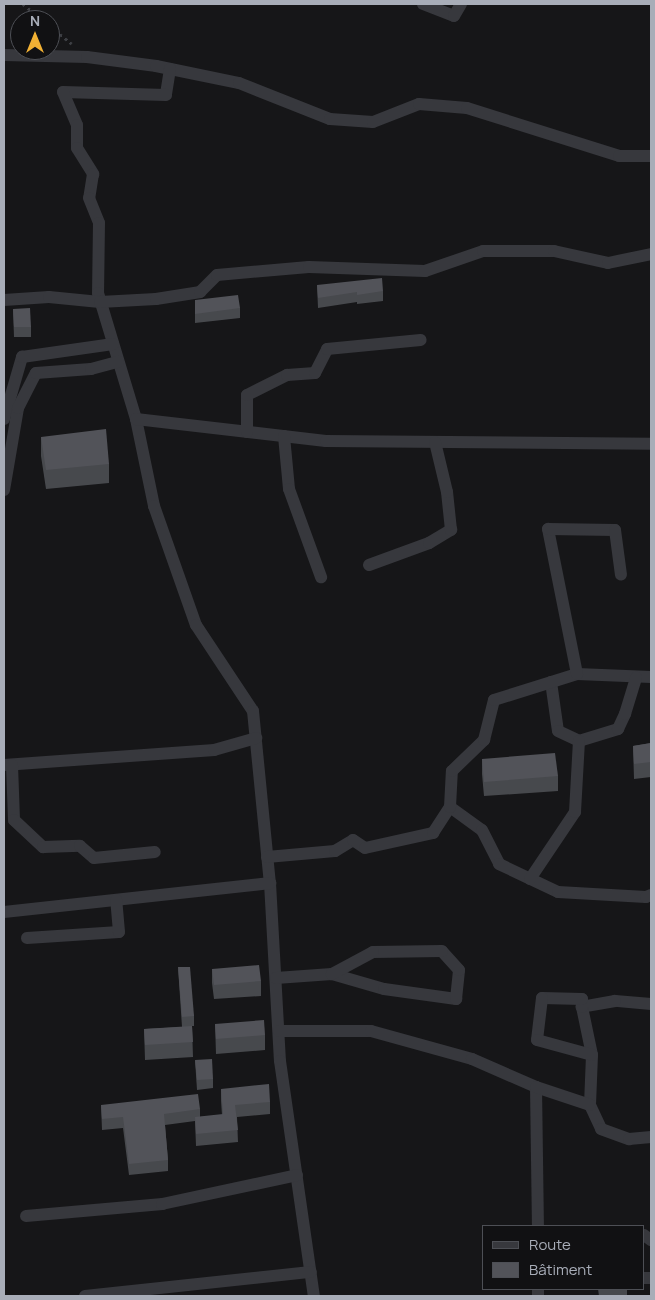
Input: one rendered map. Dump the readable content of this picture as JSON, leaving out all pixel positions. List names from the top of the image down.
{
  "legend": ["Route", "Bâtiment"],
  "north": "top"
}
